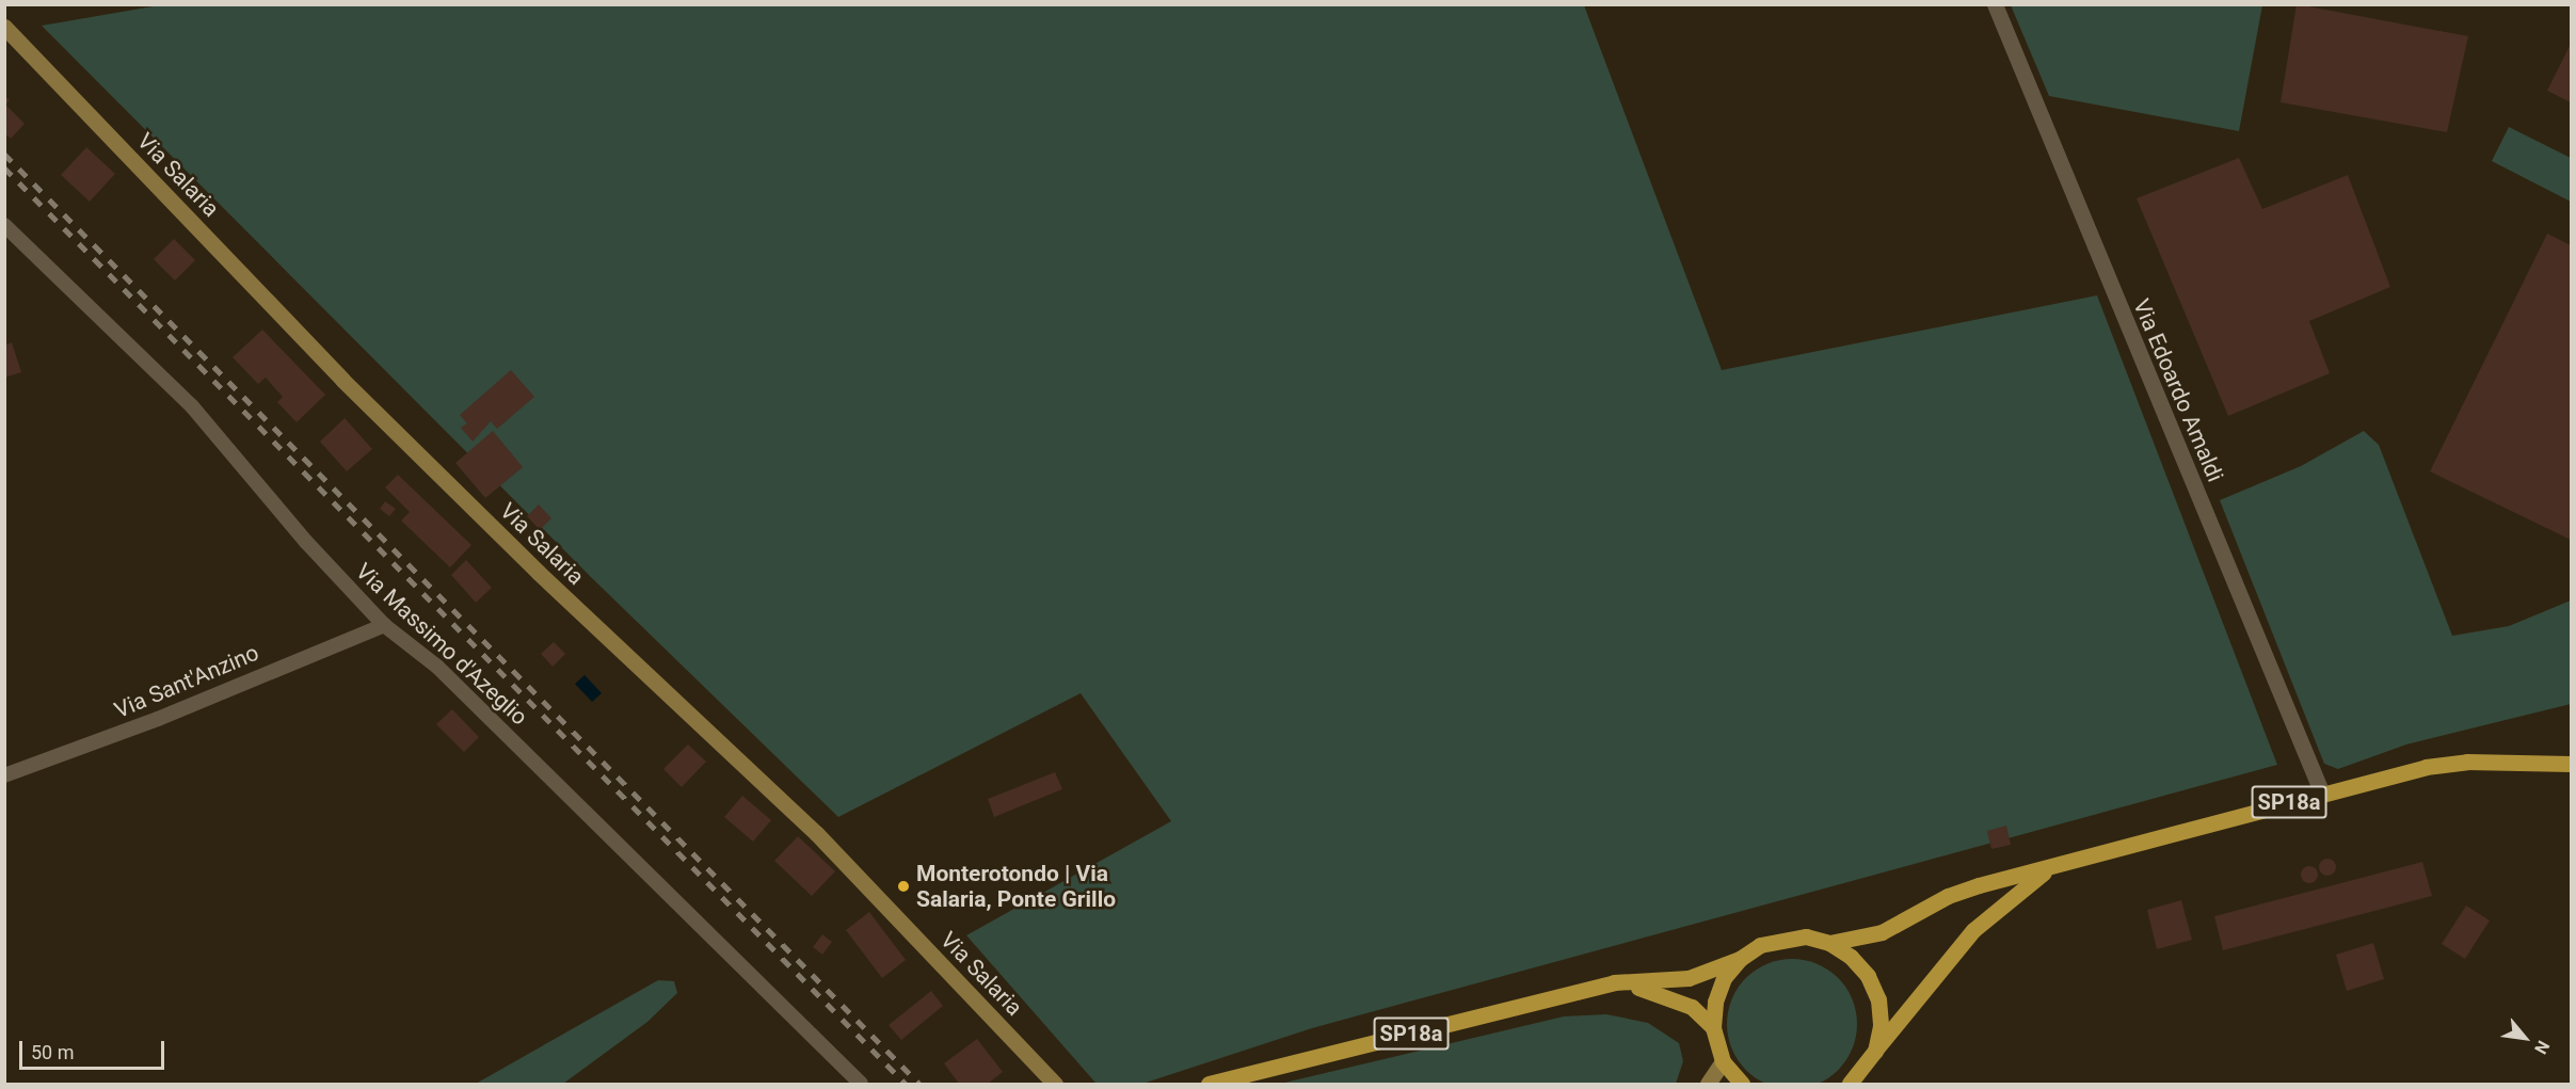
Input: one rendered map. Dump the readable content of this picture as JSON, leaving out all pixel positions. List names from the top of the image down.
{
  "streets": {
    "main road": ["Via Salaria", "SP18a"],
    "street": ["Via Edoardo Amaldi", "Via Massimo d'Azeglio", "Via Sant'Anzino"]
  },
  "crossings": [
    ["Via Edoardo Amaldi", "SP18a"],
    ["Via Massimo d'Azeglio", "Via Sant'Anzino"]
  ],
  "places": ["Monterotondo | Via Salaria, Ponte Grillo"],
  "scale_bar": "50 m",
  "north": "bottom right"
}
